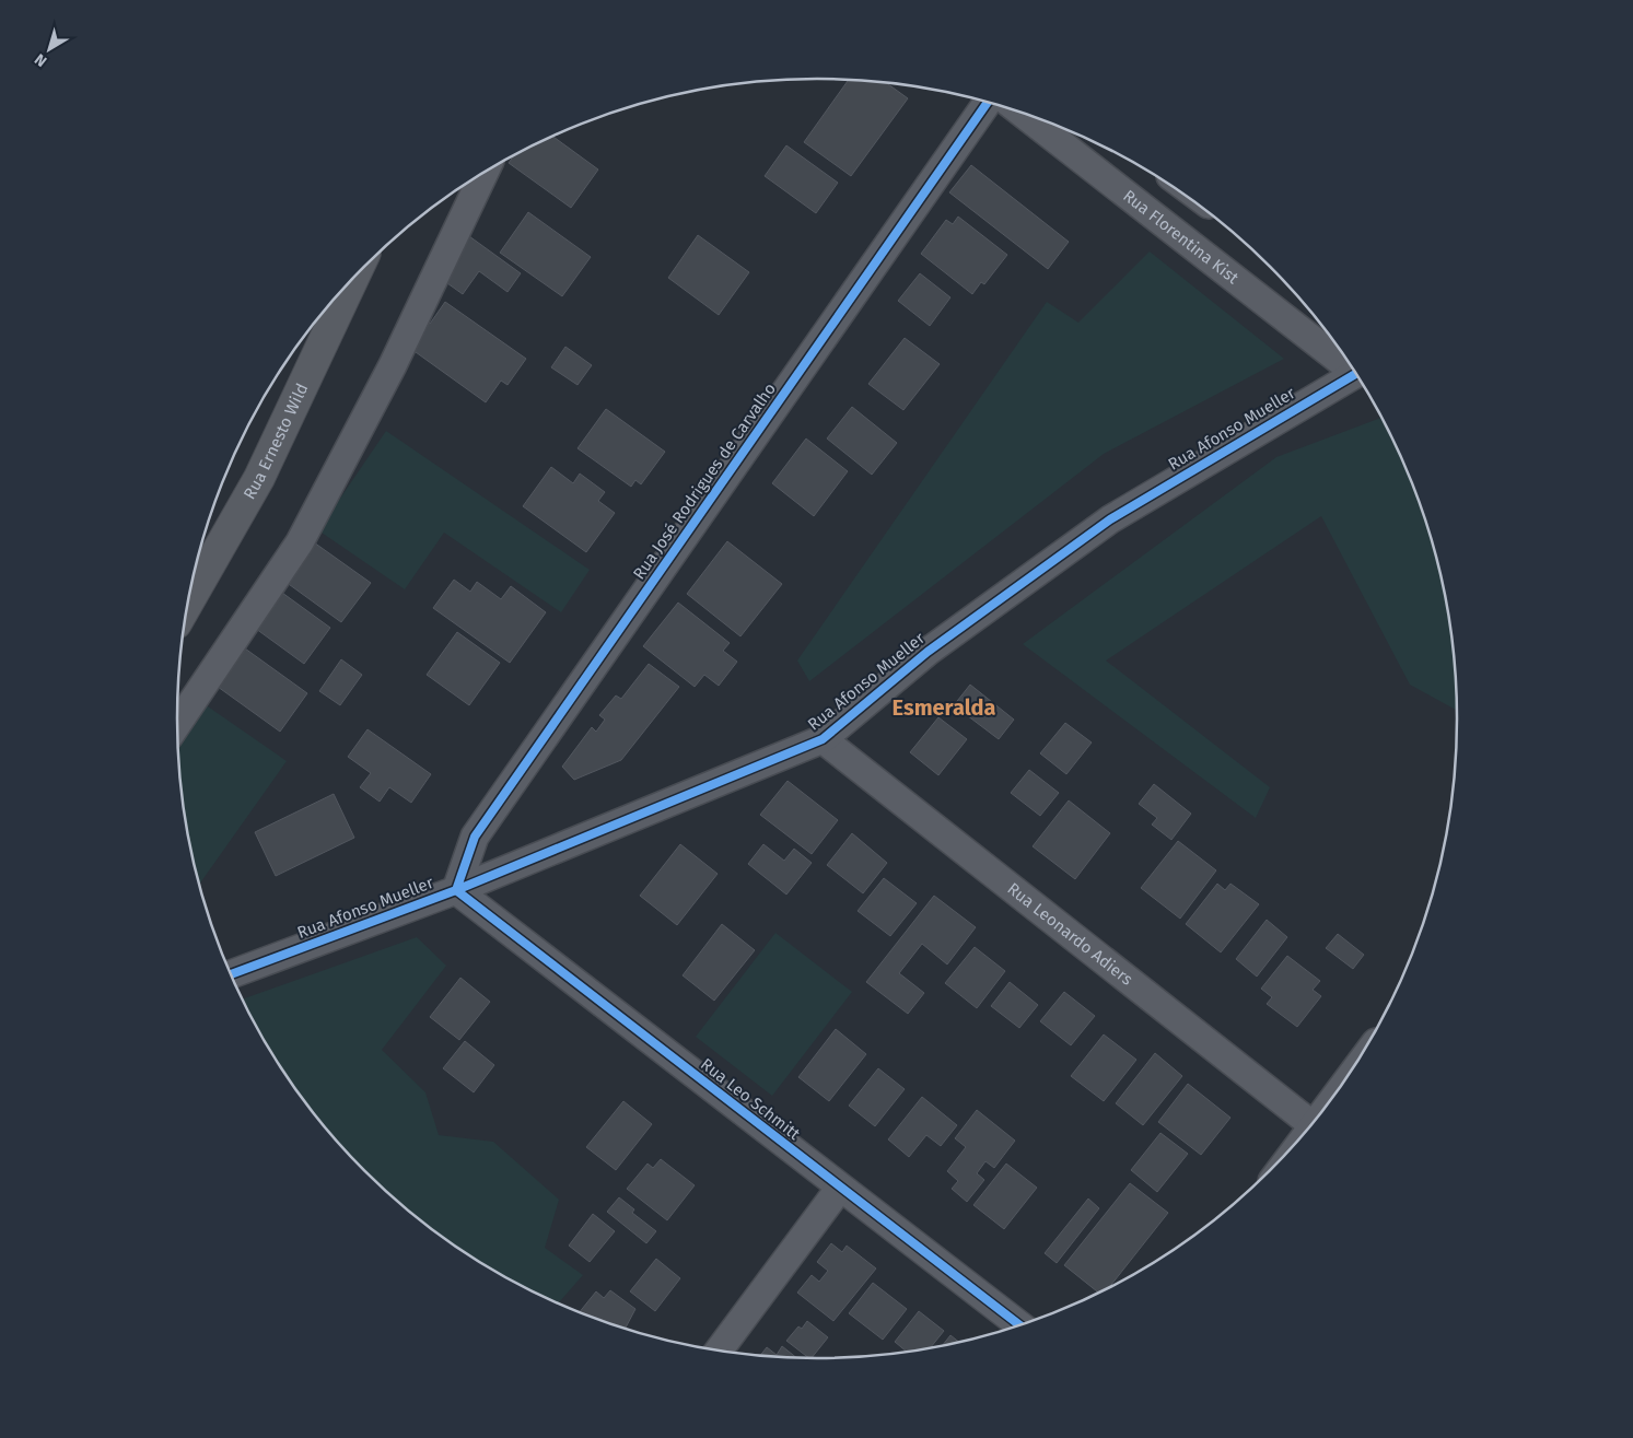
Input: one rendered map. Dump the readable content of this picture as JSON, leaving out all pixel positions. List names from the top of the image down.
{
  "streets": {
    "main road": ["Rua Ernesto Wild"],
    "street": [
      "Rua Florentina Kist",
      "Rua Afonso Mueller",
      "Rua José Rodrigues de Carvalho",
      "Rua Leonardo Adiers",
      "Rua Leo Schmitt"
    ]
  },
  "crossings": [
    ["Rua Afonso Mueller", "Rua José Rodrigues de Carvalho"],
    ["Rua Afonso Mueller", "Rua Leonardo Adiers"],
    ["Rua Afonso Mueller", "Rua Leo Schmitt"],
    ["Rua José Rodrigues de Carvalho", "Rua Leo Schmitt"]
  ],
  "districts": ["Esmeralda"],
  "north": "bottom left"
}
